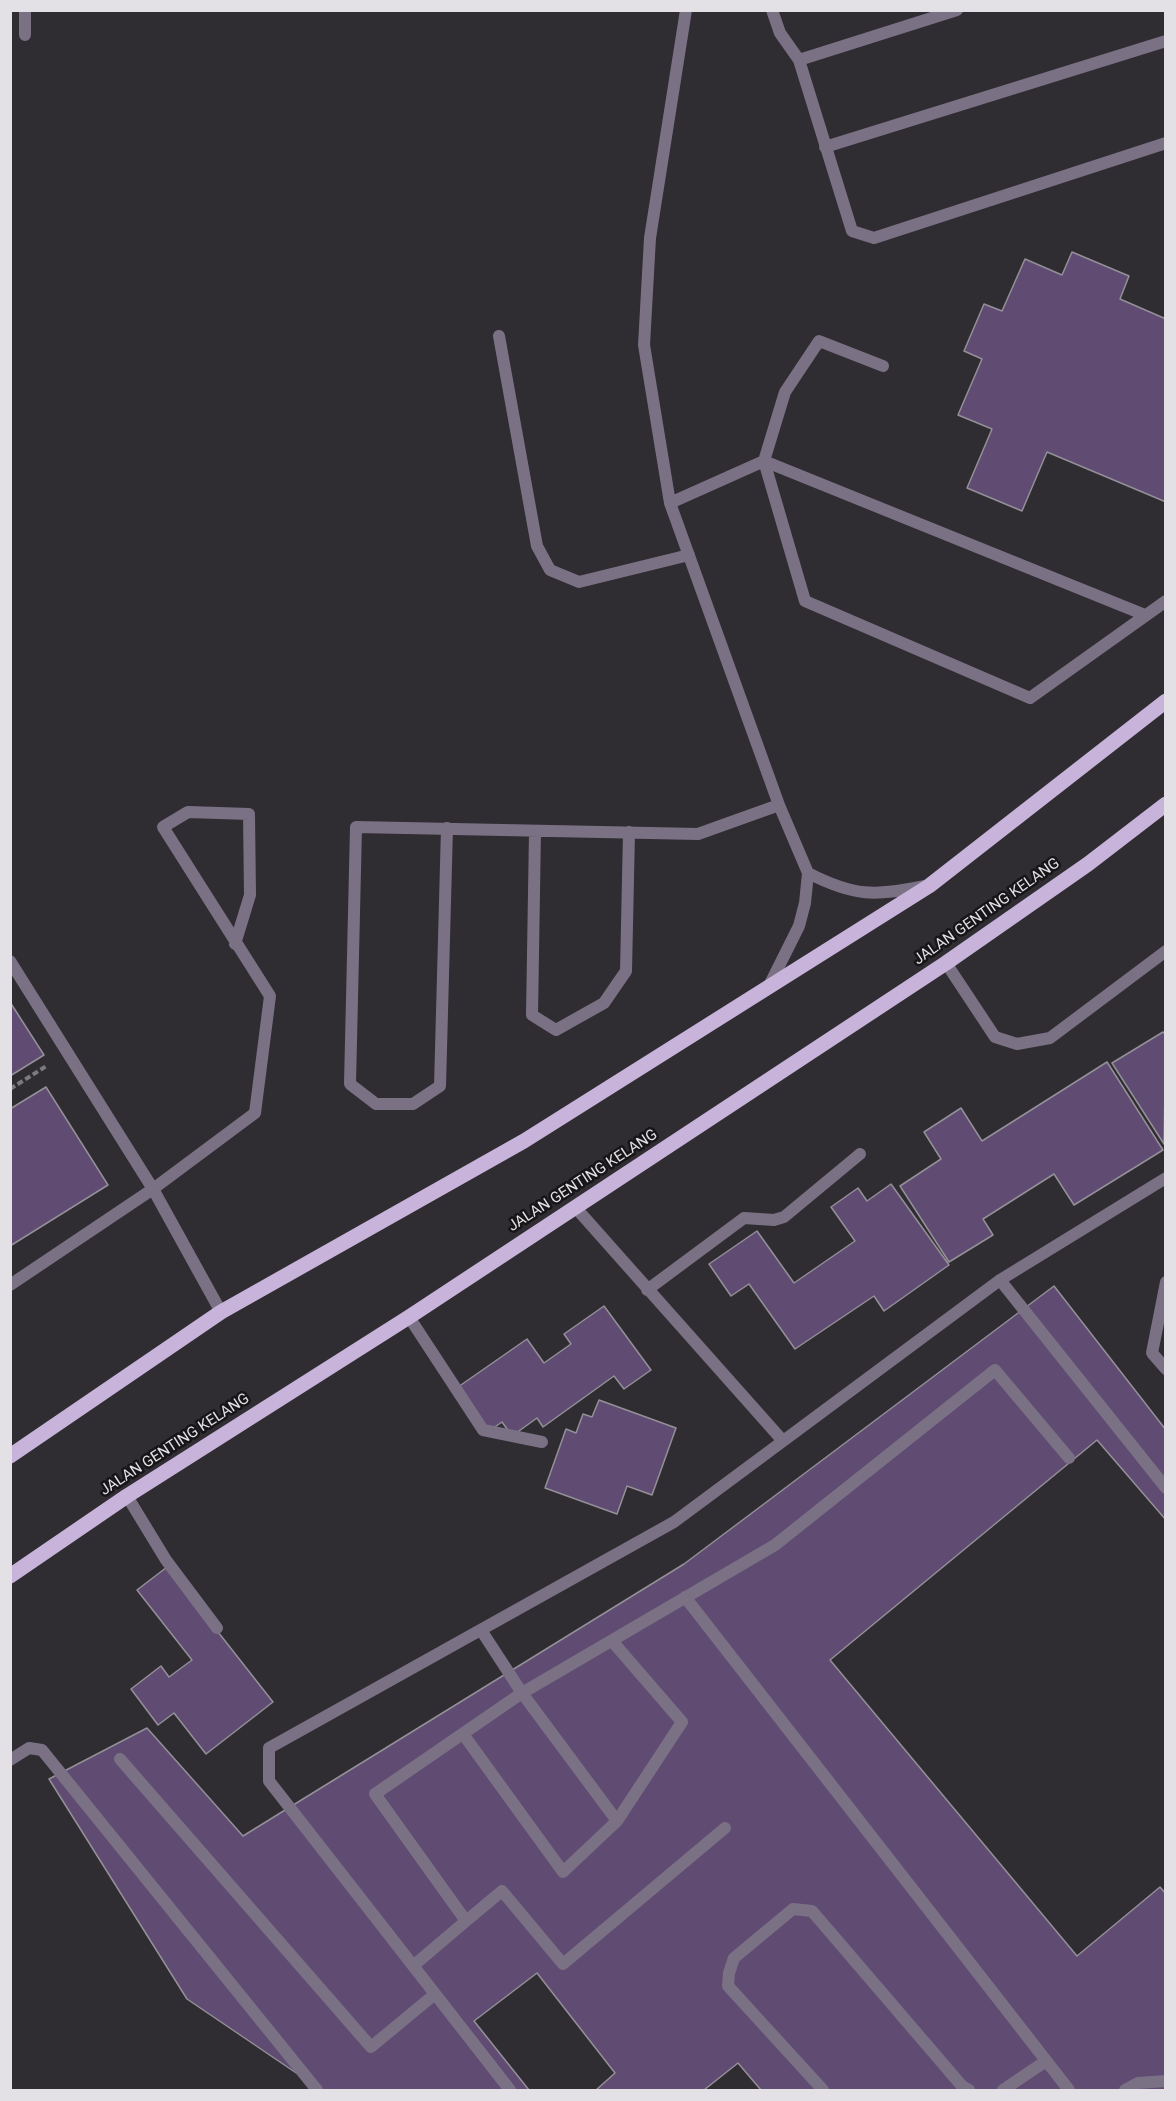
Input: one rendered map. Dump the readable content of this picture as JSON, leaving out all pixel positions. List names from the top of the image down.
{
  "streets": {
    "main road": ["JALAN GENTING KELANG"]
  }
}
